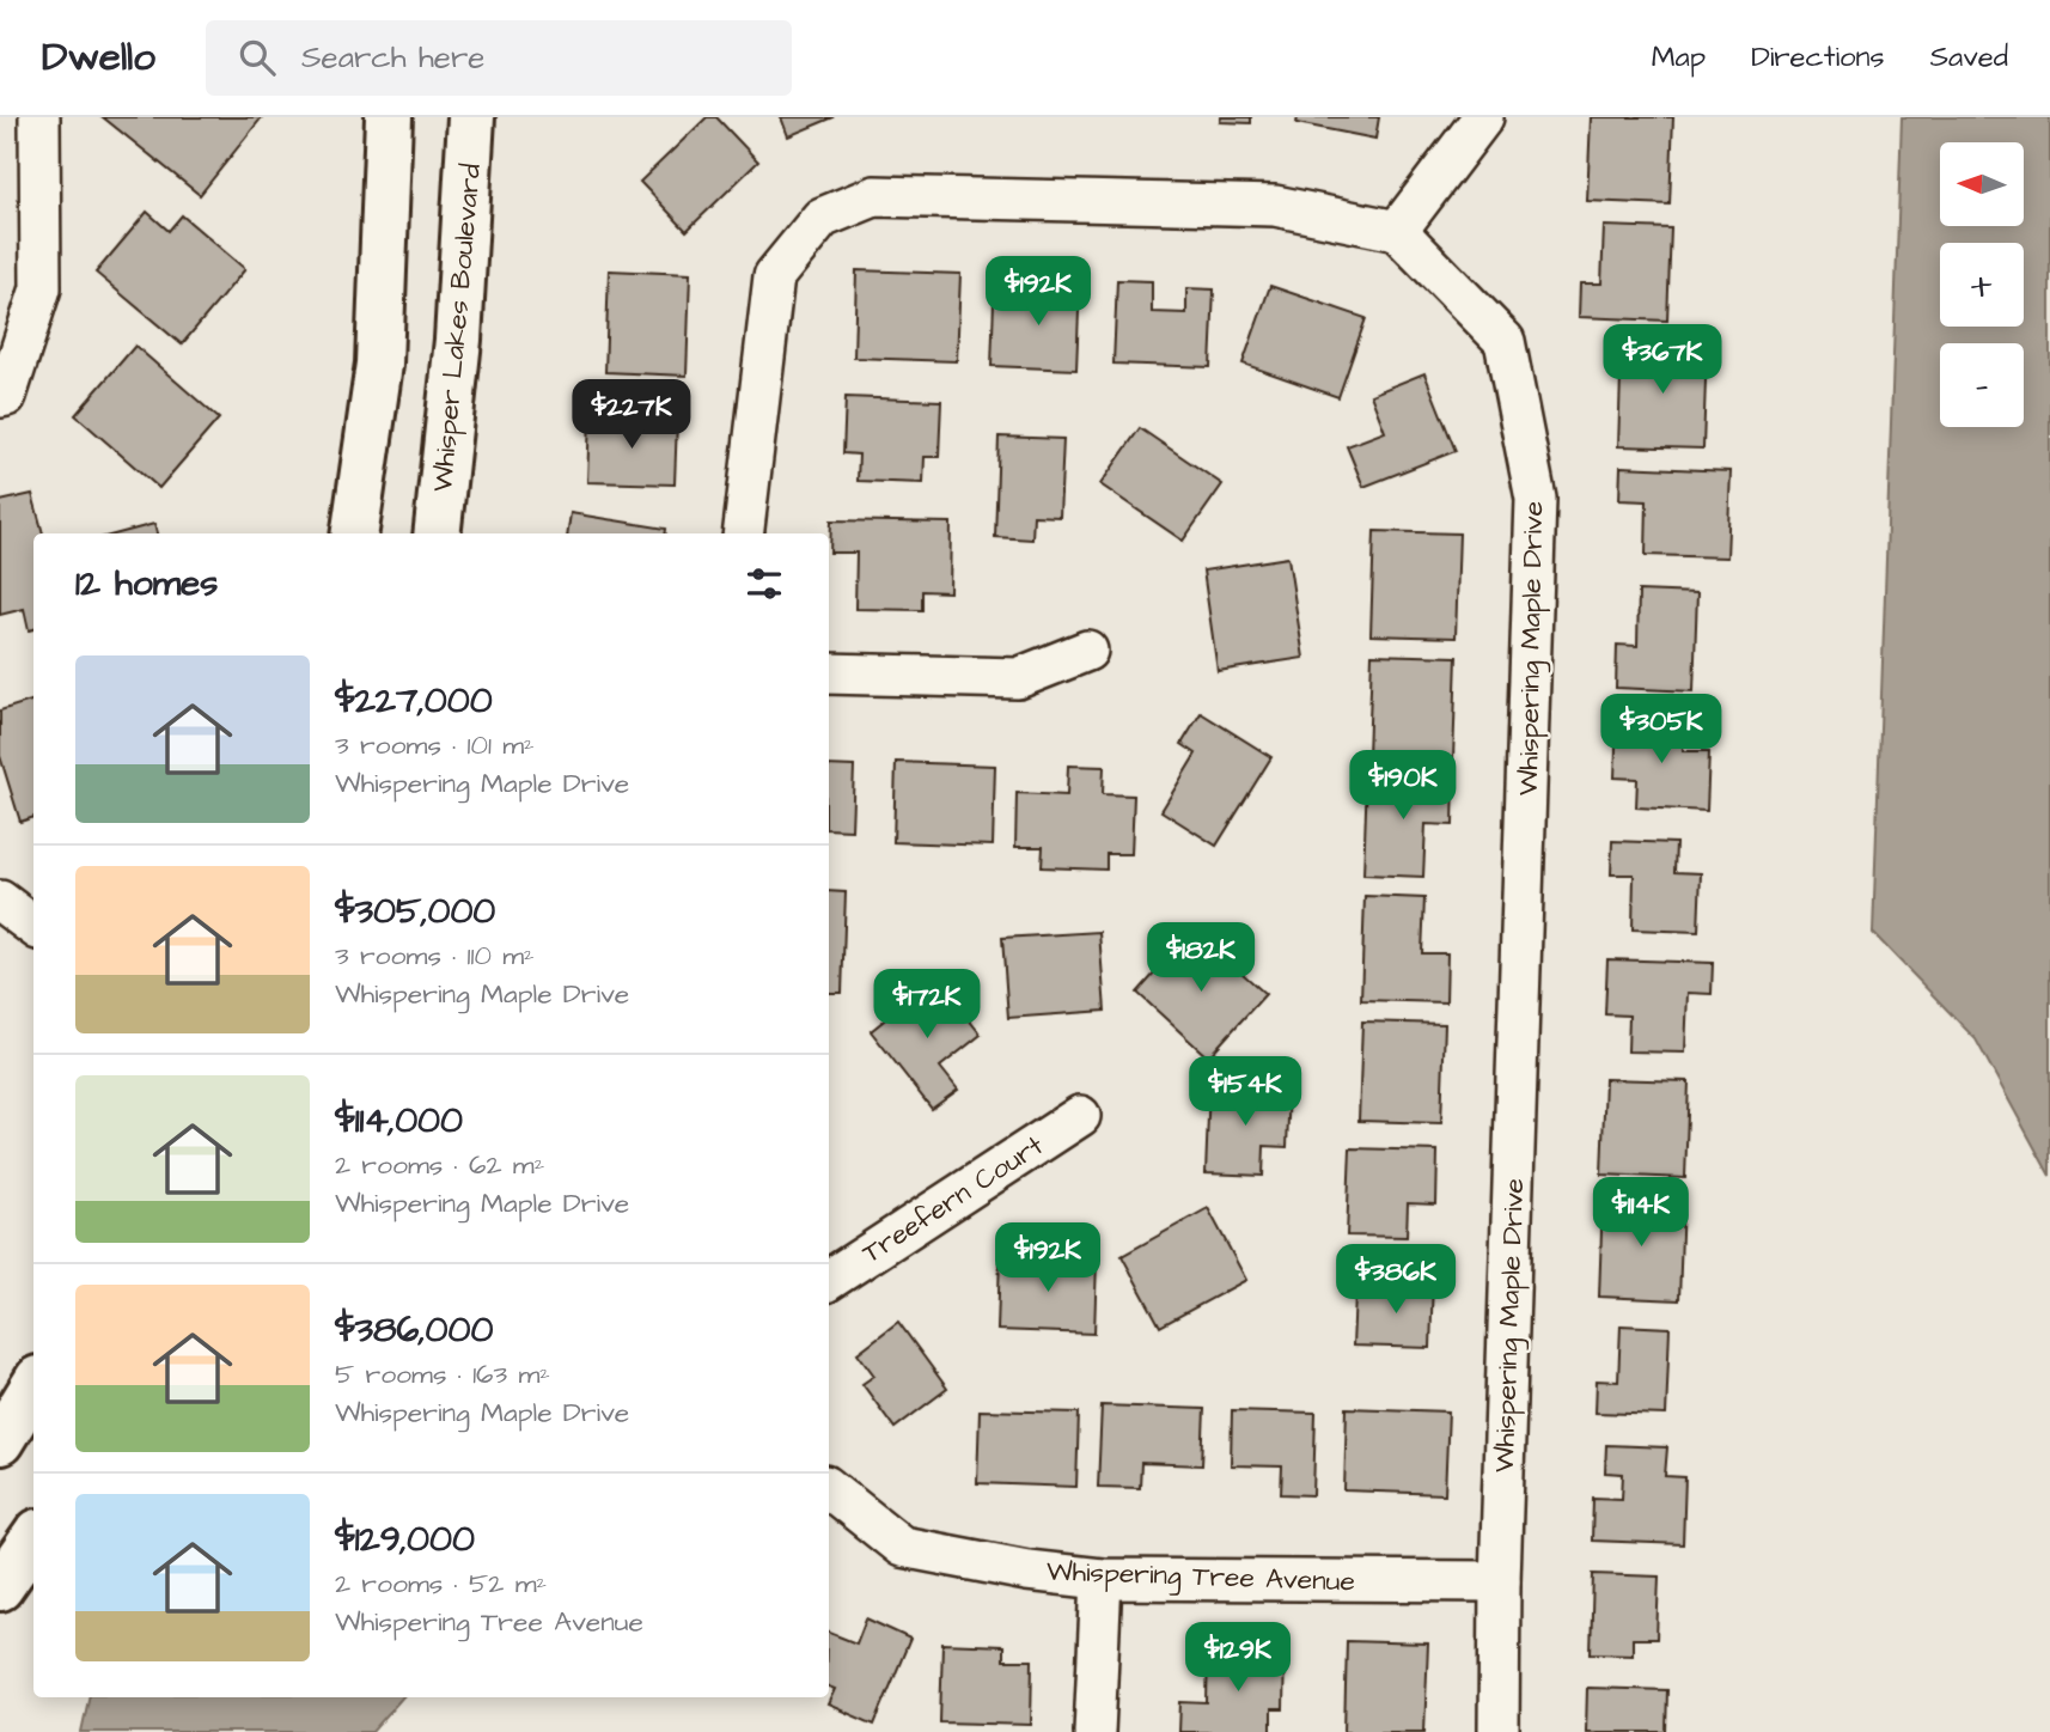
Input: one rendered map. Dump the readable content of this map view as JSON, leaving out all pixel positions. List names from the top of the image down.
{
  "streets": {
    "street": [
      "Whisper Lakes Boulevard",
      "Whispering Maple Drive",
      "Treefern Court",
      "Whispering Tree Avenue"
    ]
  },
  "crossings": [
    ["Whispering Maple Drive", "Whispering Tree Avenue"]
  ],
  "north": "left",
  "page": {
    "header": "Dwello",
    "search": "Search here",
    "nav": ["Map", "Directions", "Saved"],
    "map_buttons": ["+", "−"],
    "price": [
      "$192K",
      "$367K",
      "$227K",
      "$305K",
      "$190K",
      "$182K",
      "$172K",
      "$154K",
      "$114K",
      "$192K",
      "$386K",
      "$129K"
    ],
    "heading": "12 homes",
    "list": [
      {
        "name": "$227,000",
        "note": "3 rooms · 101 m² · Whispering Maple Drive"
      },
      {
        "name": "$305,000",
        "note": "3 rooms · 110 m² · Whispering Maple Drive"
      },
      {
        "name": "$114,000",
        "note": "2 rooms · 62 m² · Whispering Maple Drive"
      },
      {
        "name": "$386,000",
        "note": "5 rooms · 163 m² · Whispering Maple Drive"
      },
      {
        "name": "$129,000",
        "note": "2 rooms · 52 m² · Whispering Tree Avenue"
      }
    ]
  }
}
